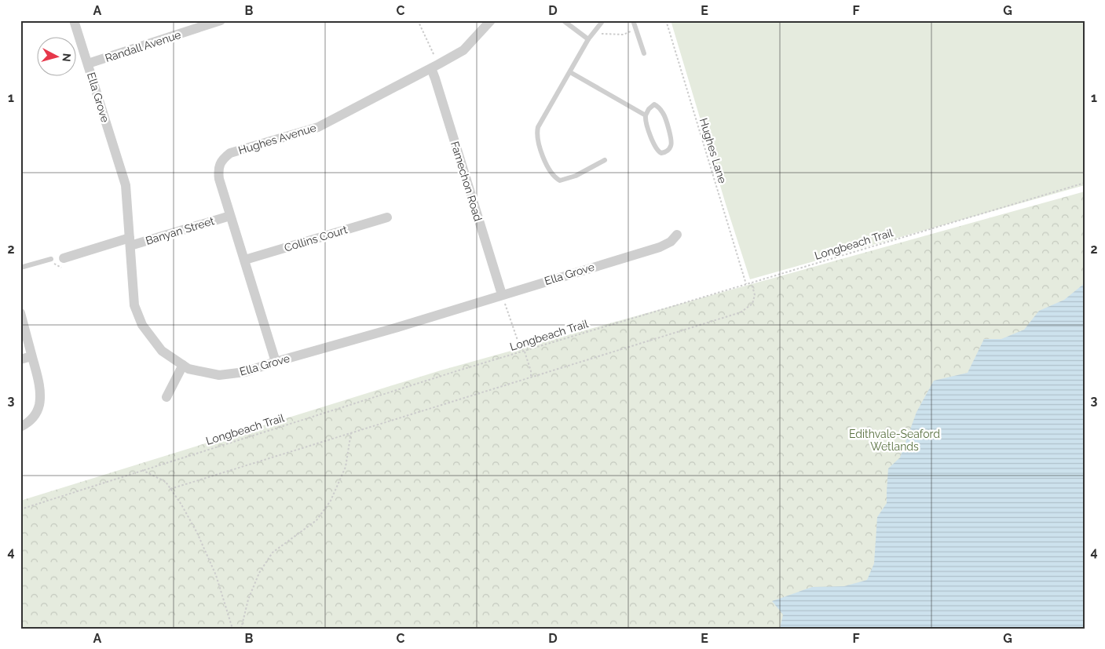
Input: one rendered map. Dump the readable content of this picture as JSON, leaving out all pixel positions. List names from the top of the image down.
{
  "streets": {
    "street": [
      "Randall Avenue",
      "Ella Grove",
      "Hughes Avenue",
      "Famechon Road",
      "Banyan Street",
      "Collins Court"
    ],
    "path": ["Hughes Lane", "Longbeach Trail"]
  },
  "crossings": [
    ["Randall Avenue", "Ella Grove"],
    ["Ella Grove", "Hughes Avenue"],
    ["Ella Grove", "Famechon Road"],
    ["Ella Grove", "Banyan Street"],
    ["Hughes Avenue", "Famechon Road"],
    ["Hughes Avenue", "Banyan Street"],
    ["Hughes Avenue", "Collins Court"],
    ["Hughes Lane", "Longbeach Trail"]
  ],
  "parks": ["Edithvale-Seaford Wetlands"],
  "north": "right",
  "grid": {
    "columns": [
      "A",
      "B",
      "C",
      "D",
      "E",
      "F",
      "G"
    ],
    "rows": [
      "1",
      "2",
      "3",
      "4"
    ]
  }
}
